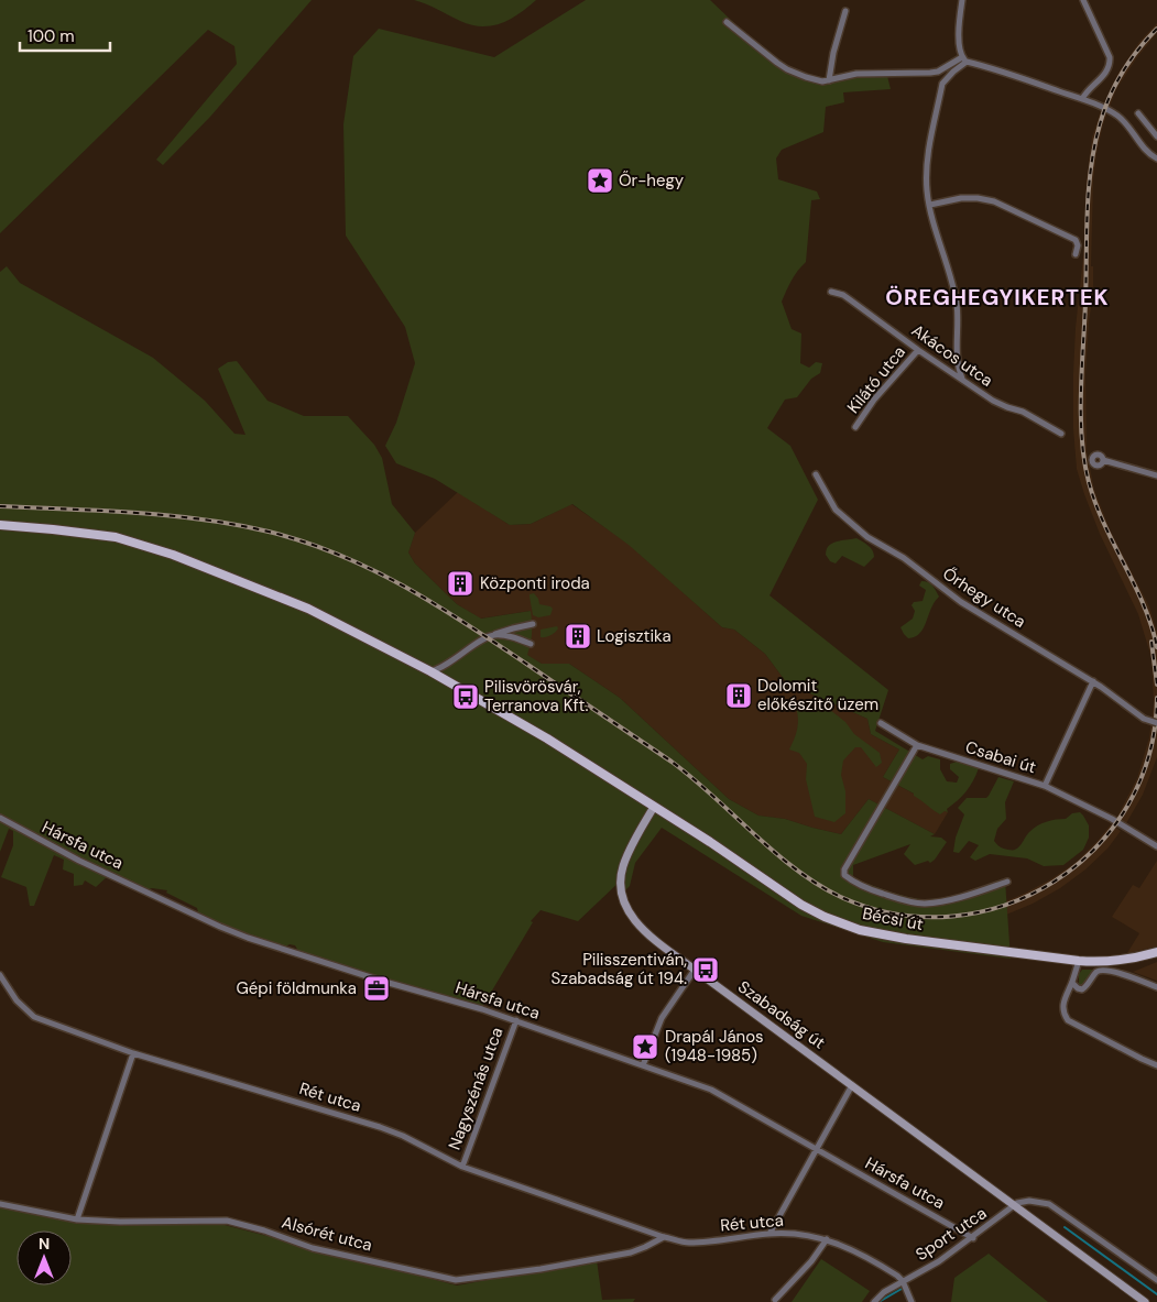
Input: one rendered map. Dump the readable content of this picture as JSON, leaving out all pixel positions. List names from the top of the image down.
{
  "streets": {
    "main road": ["Bécsi út", "Szabadság út"],
    "street": [
      "Akácos utca",
      "Kilátó utca",
      "Őrhegy utca",
      "Csabai út",
      "Hársfa utca",
      "Nagyszénás utca",
      "Rét utca",
      "Alsórét utca",
      "Sport utca"
    ]
  },
  "crossings": [
    ["Akácos utca", "Kilátó utca"],
    ["Hársfa utca", "Nagyszénás utca"],
    ["Hársfa utca", "Sport utca"],
    ["Bécsi út", "Szabadság út"],
    ["Szabadság út", "Sport utca"],
    ["Nagyszénás utca", "Rét utca"],
    ["Rét utca", "Alsórét utca"],
    ["Rét utca", "Sport utca"]
  ],
  "districts": ["ÖREGHEGYIKERTEK"],
  "places": {
    "place": ["Őr-hegy", "Drapál János (1948-1985)"],
    "building": ["Központi iroda", "Logisztika", "Dolomit előkészitő üzem"],
    "bus stop": ["Pilisvörösvár, Terranova Kft.", "Pilisszentiván, Szabadság út 194."],
    "office": ["Gépi földmunka"]
  },
  "scale_bar": "100 m",
  "north": "top"
}
